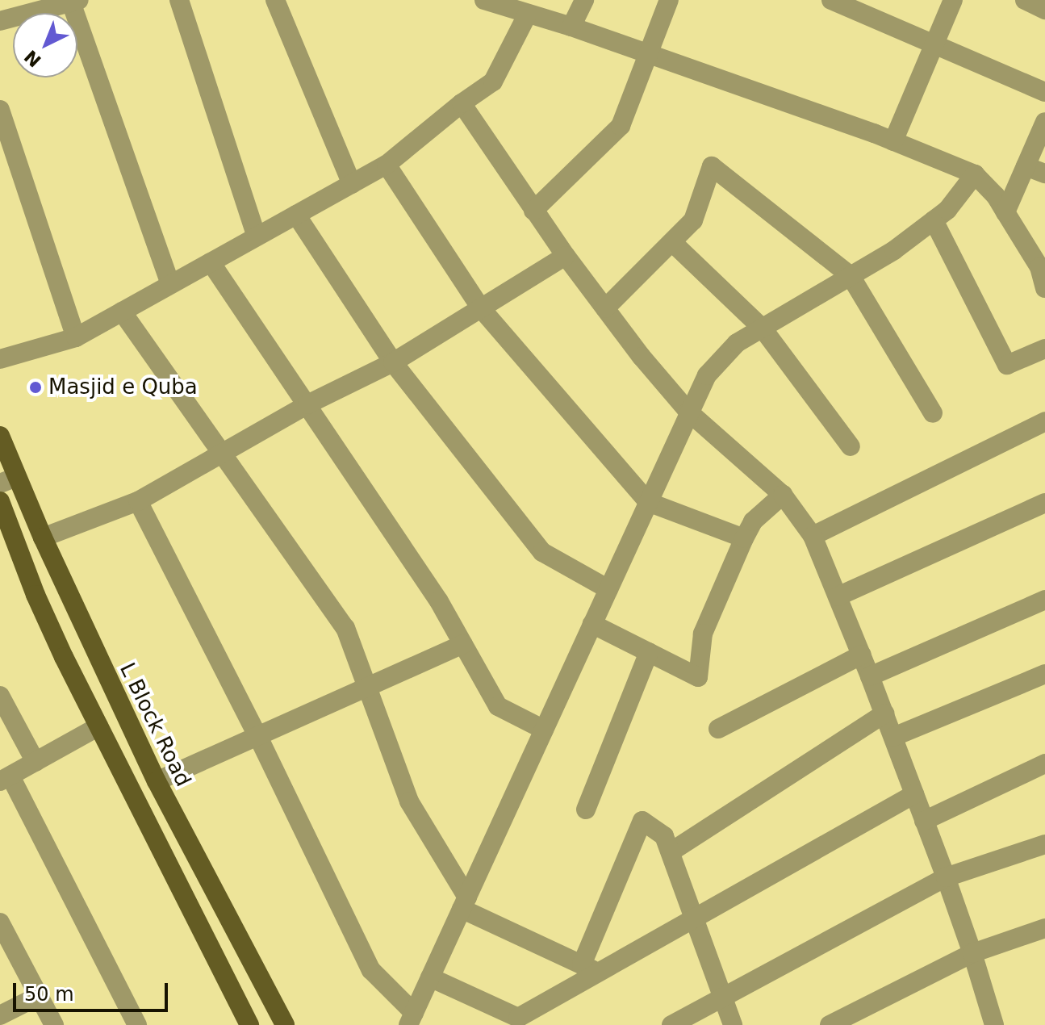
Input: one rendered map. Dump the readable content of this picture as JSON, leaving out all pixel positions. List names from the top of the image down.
{
  "streets": {
    "main road": ["L Block Road"]
  },
  "places": ["Masjid e Quba"],
  "scale_bar": "50 m",
  "north": "bottom left"
}
